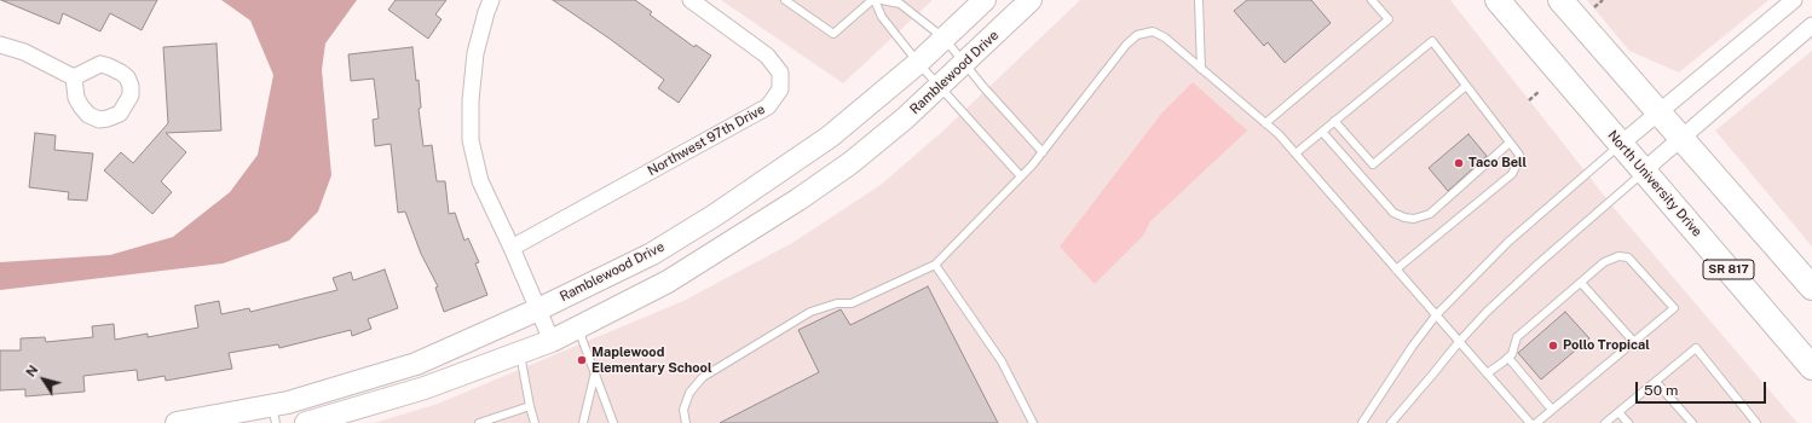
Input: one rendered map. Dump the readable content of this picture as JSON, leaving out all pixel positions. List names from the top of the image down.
{
  "streets": {
    "main road": ["North University Drive", "SR 817"],
    "street": ["Ramblewood Drive", "Northwest 97th Drive"]
  },
  "places": ["Taco Bell", "Pollo Tropical", "Maplewood Elementary School"],
  "scale_bar": "50 m",
  "north": "top left"
}
